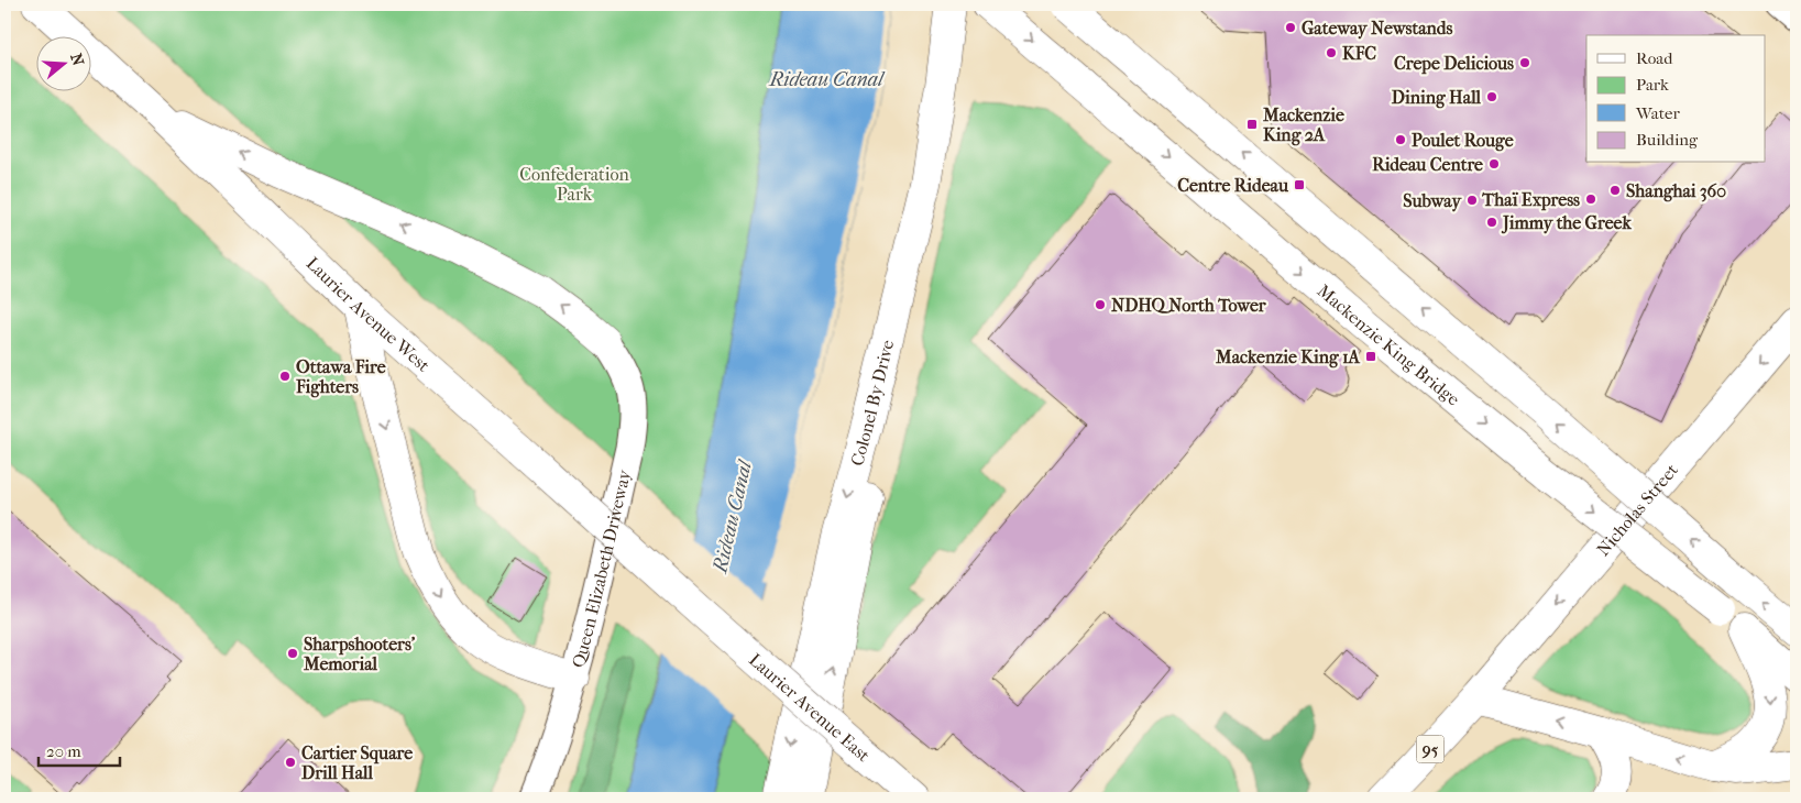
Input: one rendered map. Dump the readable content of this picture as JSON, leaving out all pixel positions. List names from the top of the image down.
{
  "streets": {
    "main road": [
      "Laurier Avenue West",
      "Mackenzie King Bridge",
      "Colonel By Drive",
      "Nicholas Street",
      "Laurier Avenue East",
      "95"
    ],
    "street": ["Queen Elizabeth Driveway"]
  },
  "crossings": [
    ["Laurier Avenue West", "Laurier Avenue East"]
  ],
  "one_way": ["Nicholas Street"],
  "water": ["Rideau Canal"],
  "parks": ["Confederation Park"],
  "places": {
    "other": [
      "Gateway Newstands",
      "KFC",
      "Crepe Delicious",
      "Dining Hall",
      "Poulet Rouge",
      "Rideau Centre",
      "Shanghai 360",
      "Thaï Express",
      "Subway",
      "Jimmy the Greek",
      "NDHQ North Tower",
      "Ottawa Fire Fighters",
      "Sharpshooters’ Memorial",
      "Cartier Square Drill Hall"
    ],
    "transit": ["Mackenzie King 2A", "Centre Rideau", "Mackenzie King 1A"]
  },
  "legend": [
    "Road",
    "Park",
    "Water",
    "Building"
  ],
  "scale_bar": "20 m",
  "north": "right"
}
